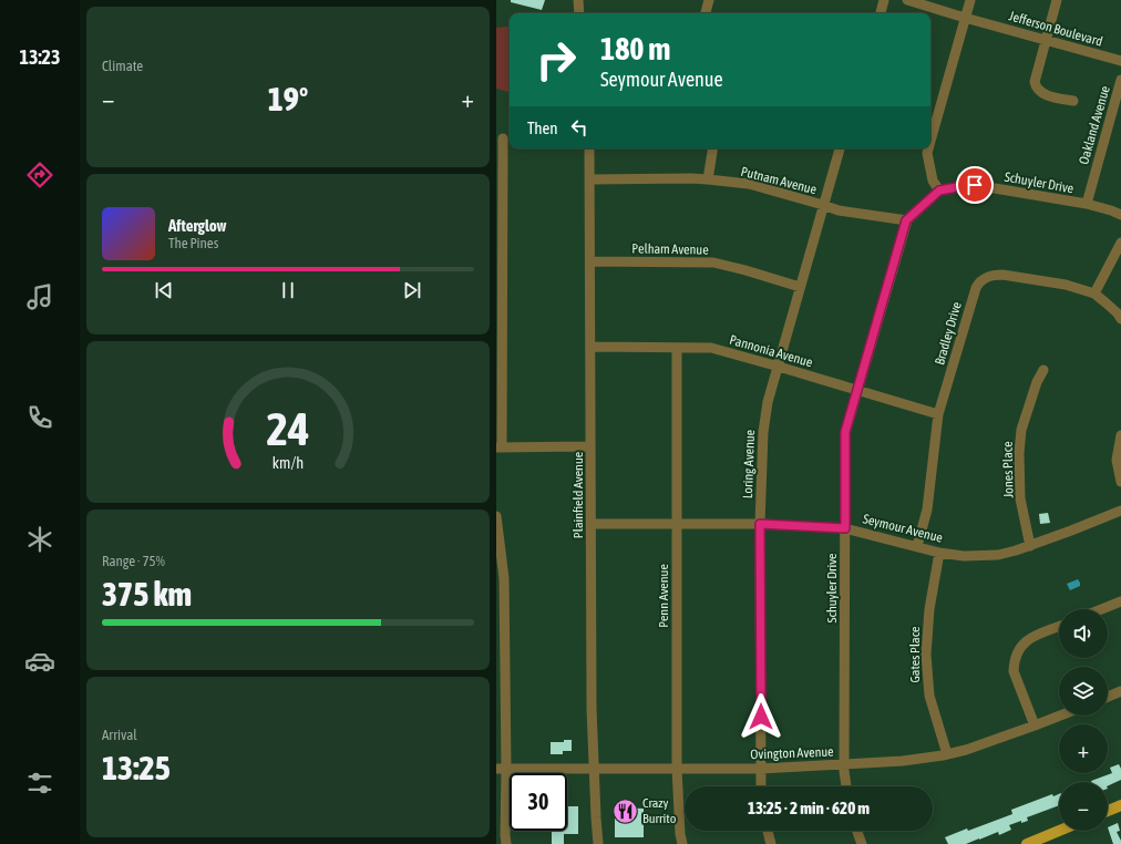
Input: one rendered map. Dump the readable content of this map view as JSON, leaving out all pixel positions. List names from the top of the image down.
{
  "streets": {
    "street": [
      "Jefferson Boulevard",
      "Oakland Avenue",
      "Putnam Avenue",
      "Schuyler Drive",
      "Pelham Avenue",
      "Bradley Drive",
      "Pannonia Avenue",
      "Loring Avenue",
      "Jones Place",
      "Plainfield Avenue",
      "Seymour Avenue",
      "Penn Avenue",
      "Gates Place",
      "Ovington Avenue"
    ]
  },
  "crossings": [
    ["Oakland Avenue", "Schuyler Drive"],
    ["Putnam Avenue", "Schuyler Drive"],
    ["Putnam Avenue", "Loring Avenue"],
    ["Putnam Avenue", "Plainfield Avenue"],
    ["Schuyler Drive", "Pannonia Avenue"],
    ["Schuyler Drive", "Seymour Avenue"],
    ["Schuyler Drive", "Ovington Avenue"],
    ["Pelham Avenue", "Loring Avenue"],
    ["Pelham Avenue", "Plainfield Avenue"],
    ["Bradley Drive", "Pannonia Avenue"],
    ["Bradley Drive", "Seymour Avenue"],
    ["Pannonia Avenue", "Loring Avenue"],
    ["Pannonia Avenue", "Plainfield Avenue"],
    ["Pannonia Avenue", "Penn Avenue"],
    ["Loring Avenue", "Seymour Avenue"],
    ["Loring Avenue", "Ovington Avenue"],
    ["Jones Place", "Seymour Avenue"],
    ["Plainfield Avenue", "Seymour Avenue"],
    ["Plainfield Avenue", "Ovington Avenue"],
    ["Seymour Avenue", "Penn Avenue"],
    ["Seymour Avenue", "Gates Place"],
    ["Penn Avenue", "Ovington Avenue"],
    ["Gates Place", "Ovington Avenue"]
  ],
  "places": {
    "restaurant": ["Crazy Burrito"]
  },
  "page": {
    "tabs": "13:23",
    "tile": [
      "Climate",
      ["Range · 75%", "375 km"],
      ["Arrival", "13:25"]
    ],
    "turn": ["180 m", "Seymour Avenue"],
    "heat": ["−", "19°", "+"],
    "then": "Then",
    "song": ["Afterglow", "The Pines"],
    "map_buttons": ["+", "−"],
    "limit": "30",
    "trip": "13:25 · 2 min · 620 m",
    "gauge": ["24", "km/h"]
  }
}
